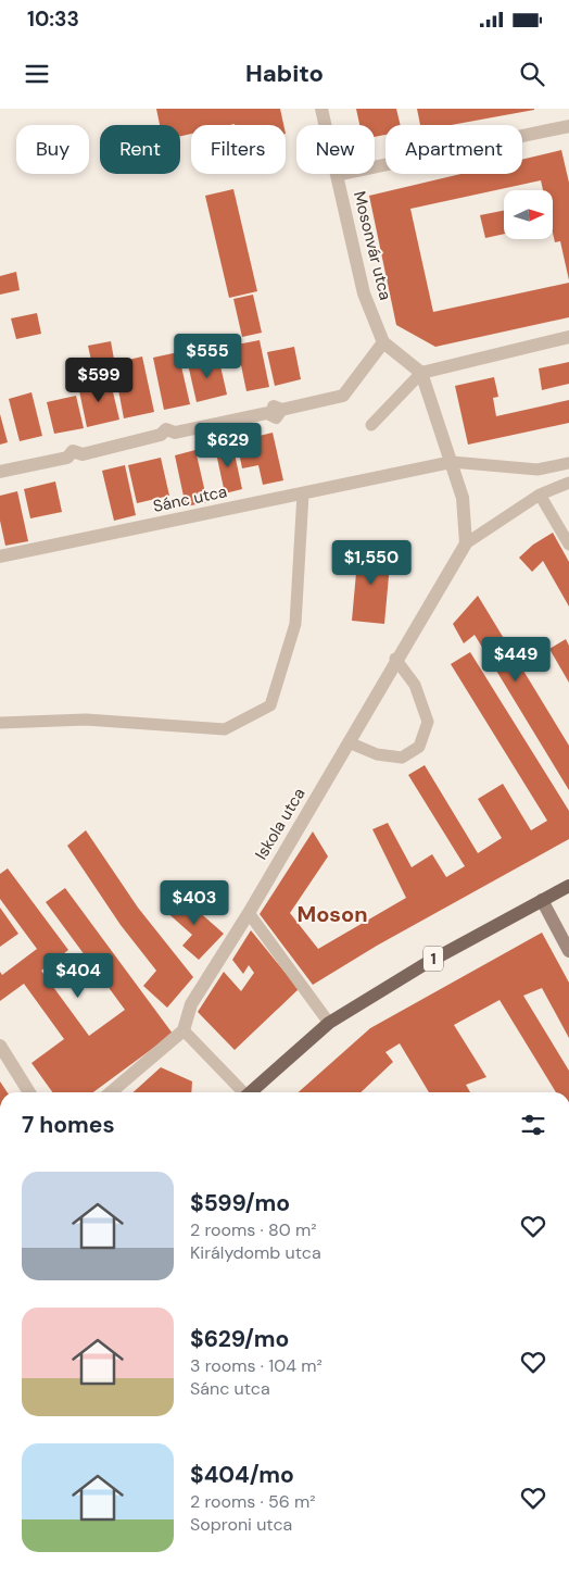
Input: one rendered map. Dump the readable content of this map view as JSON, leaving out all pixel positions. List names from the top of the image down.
{
  "streets": {
    "main road": ["1"],
    "street": ["Mosonvár utca", "Sánc utca", "Iskola utca"]
  },
  "districts": ["Moson"],
  "north": "right",
  "page": {
    "status": "10:33",
    "header": "Habito",
    "chip": [
      "Buy",
      "Rent",
      "Filters",
      "New",
      "Apartment"
    ],
    "price": [
      "$555",
      "$599",
      "$629",
      "$1,550",
      "$449",
      "$403",
      "$404"
    ],
    "heading": "7 homes",
    "list": [
      {
        "name": "$599/mo",
        "note": "2 rooms · 80 m² · Királydomb utca"
      },
      {
        "name": "$629/mo",
        "note": "3 rooms · 104 m² · Sánc utca"
      },
      {
        "name": "$404/mo",
        "note": "2 rooms · 56 m² · Soproni utca"
      }
    ]
  }
}
